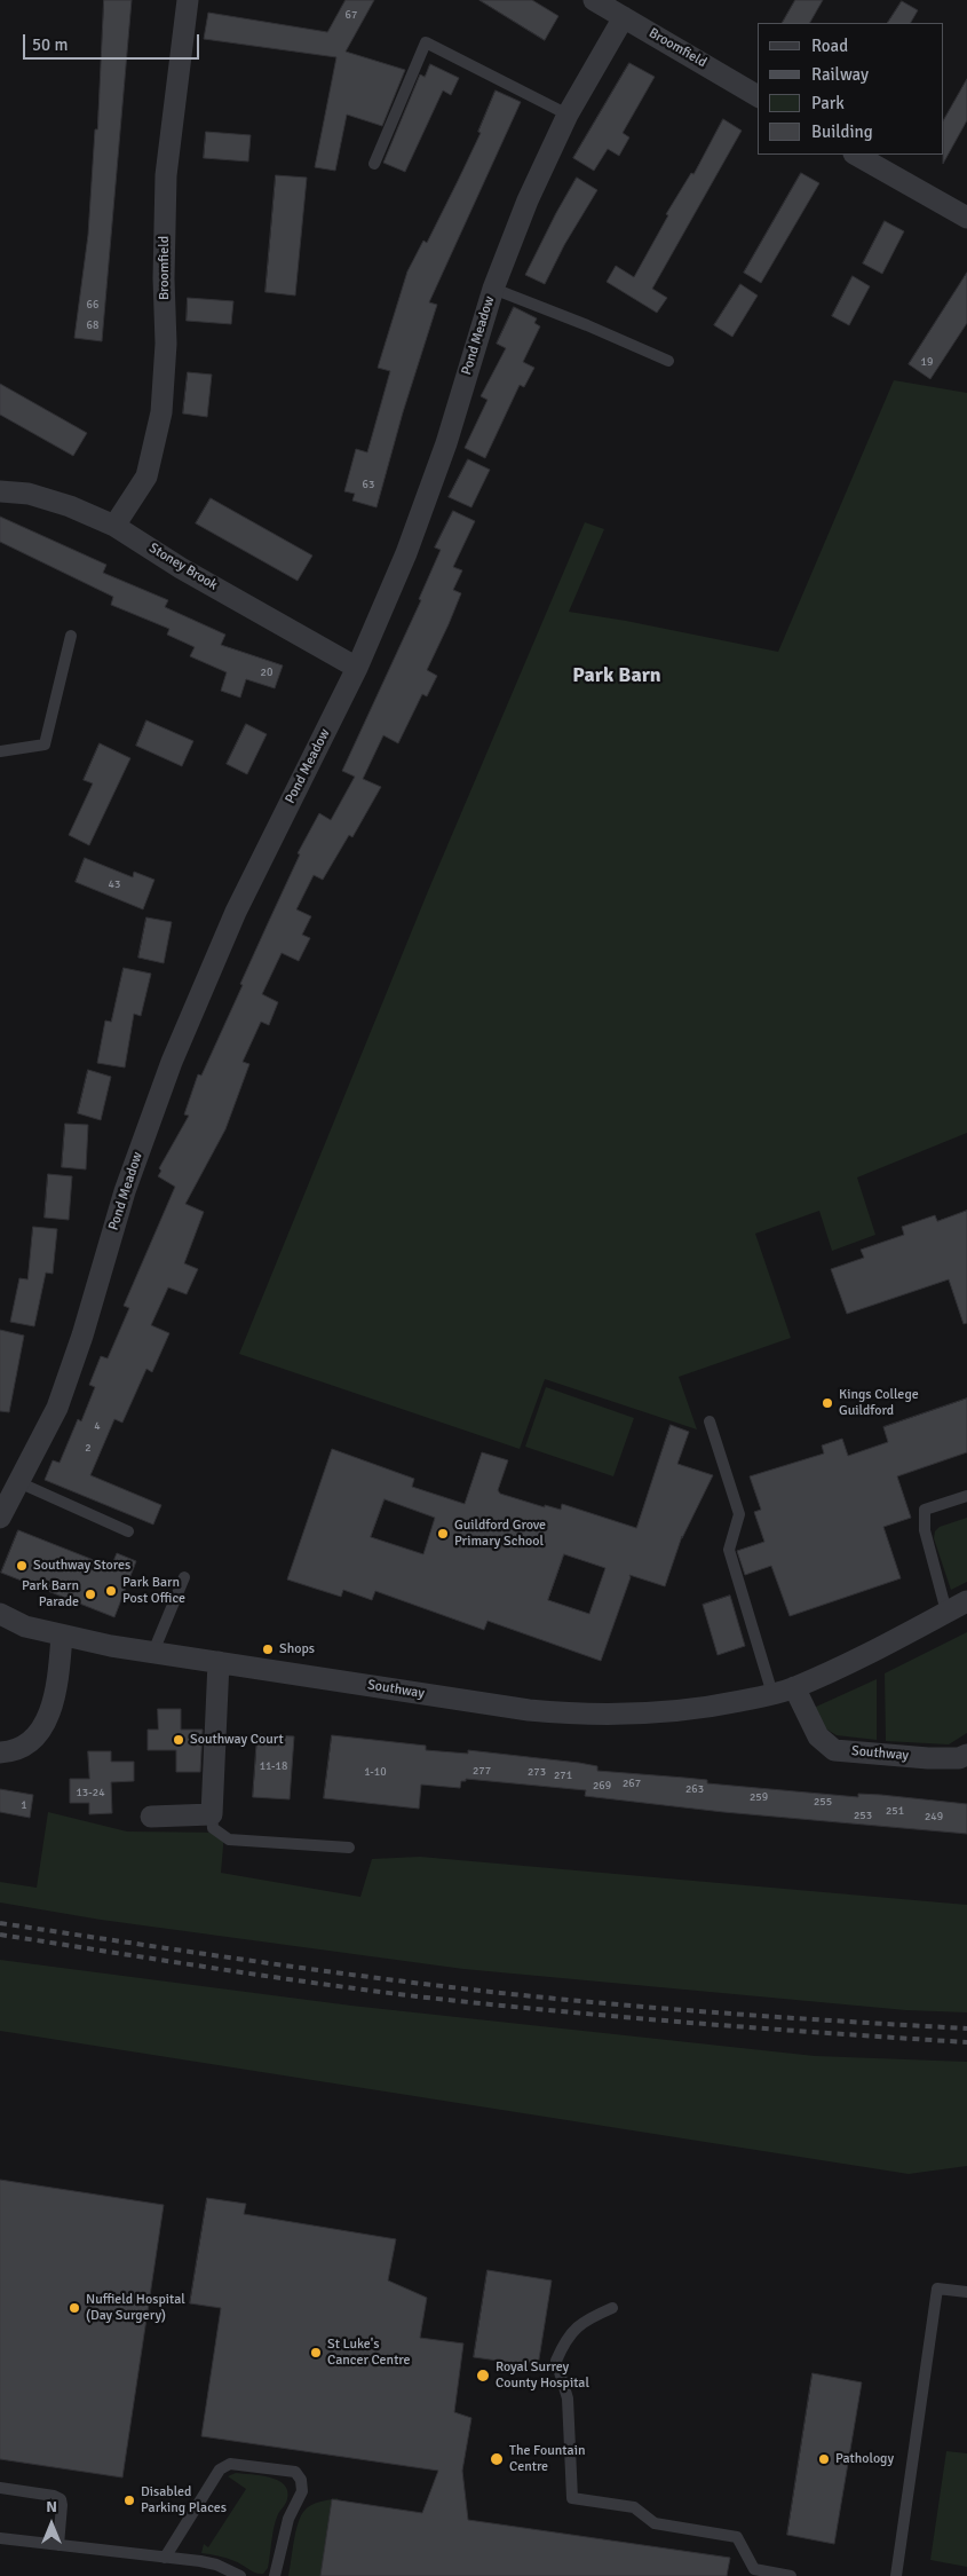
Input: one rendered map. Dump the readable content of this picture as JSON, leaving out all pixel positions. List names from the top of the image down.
{
  "streets": {
    "street": [
      "Broomfield",
      "Pond Meadow",
      "Stoney Brook",
      "Southway"
    ]
  },
  "crossings": [
    ["Broomfield", "Pond Meadow"],
    ["Broomfield", "Stoney Brook"],
    ["Pond Meadow", "Stoney Brook"]
  ],
  "districts": ["Park Barn"],
  "places": [
    "Kings College Guildford",
    "Guildford Grove Primary School",
    "Southway Stores",
    "Park Barn Post Office",
    "Park Barn Parade",
    "Shops",
    "Southway Court",
    "Nuffield Hospital (Day Surgery)",
    "St Luke's Cancer Centre",
    "Royal Surrey County Hospital",
    "The Fountain Centre",
    "Pathology",
    "Disabled Parking Places"
  ],
  "house_numbers": [
    "67",
    "66",
    "68",
    "19",
    "63",
    "20",
    "43",
    "4",
    "2",
    "11-18",
    "277",
    "1-10",
    "273",
    "271",
    "267",
    "269",
    "263",
    "13-24",
    "259",
    "255",
    "1",
    "251",
    "253",
    "249"
  ],
  "legend": [
    "Road",
    "Railway",
    "Park",
    "Building"
  ],
  "scale_bar": "50 m",
  "north": "top"
}
